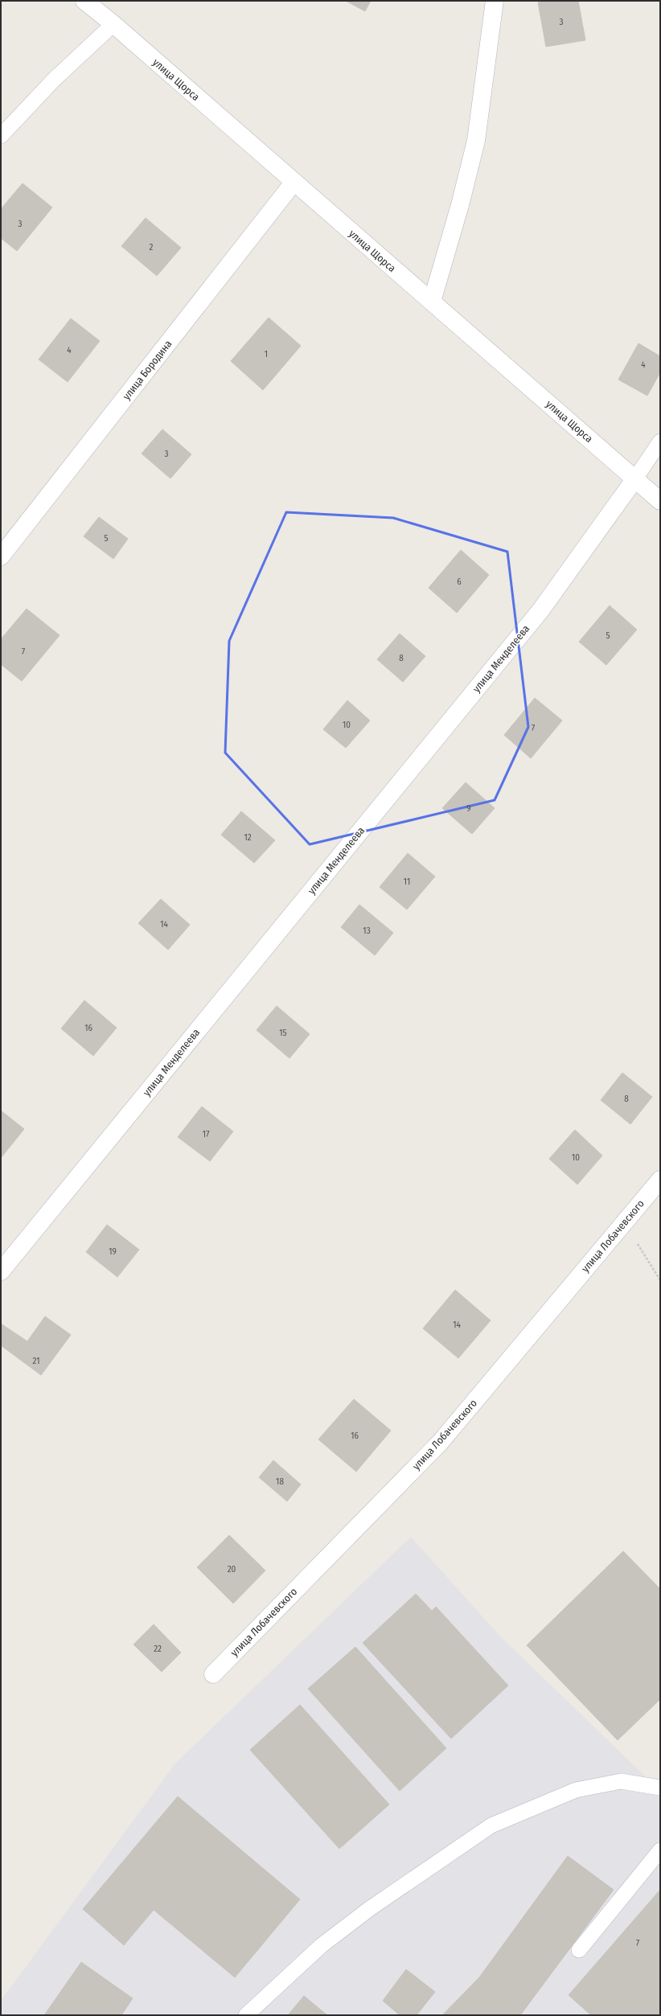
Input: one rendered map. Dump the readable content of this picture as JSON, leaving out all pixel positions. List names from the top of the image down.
{
  "streets": {
    "street": [
      "улица Щорса",
      "улица Бородина",
      "улица Менделеева",
      "улица Лобачевского"
    ]
  },
  "crossings": [
    ["улица Щорса", "улица Бородина"],
    ["улица Щорса", "улица Менделеева"]
  ],
  "house_numbers": [
    "3",
    "3",
    "2",
    "4",
    "1",
    "4",
    "3",
    "5",
    "6",
    "5",
    "7",
    "8",
    "10",
    "7",
    "9",
    "12",
    "11",
    "14",
    "13",
    "16",
    "15",
    "8",
    "17",
    "10",
    "19",
    "14",
    "21",
    "16",
    "18",
    "20",
    "22",
    "7"
  ]
}
